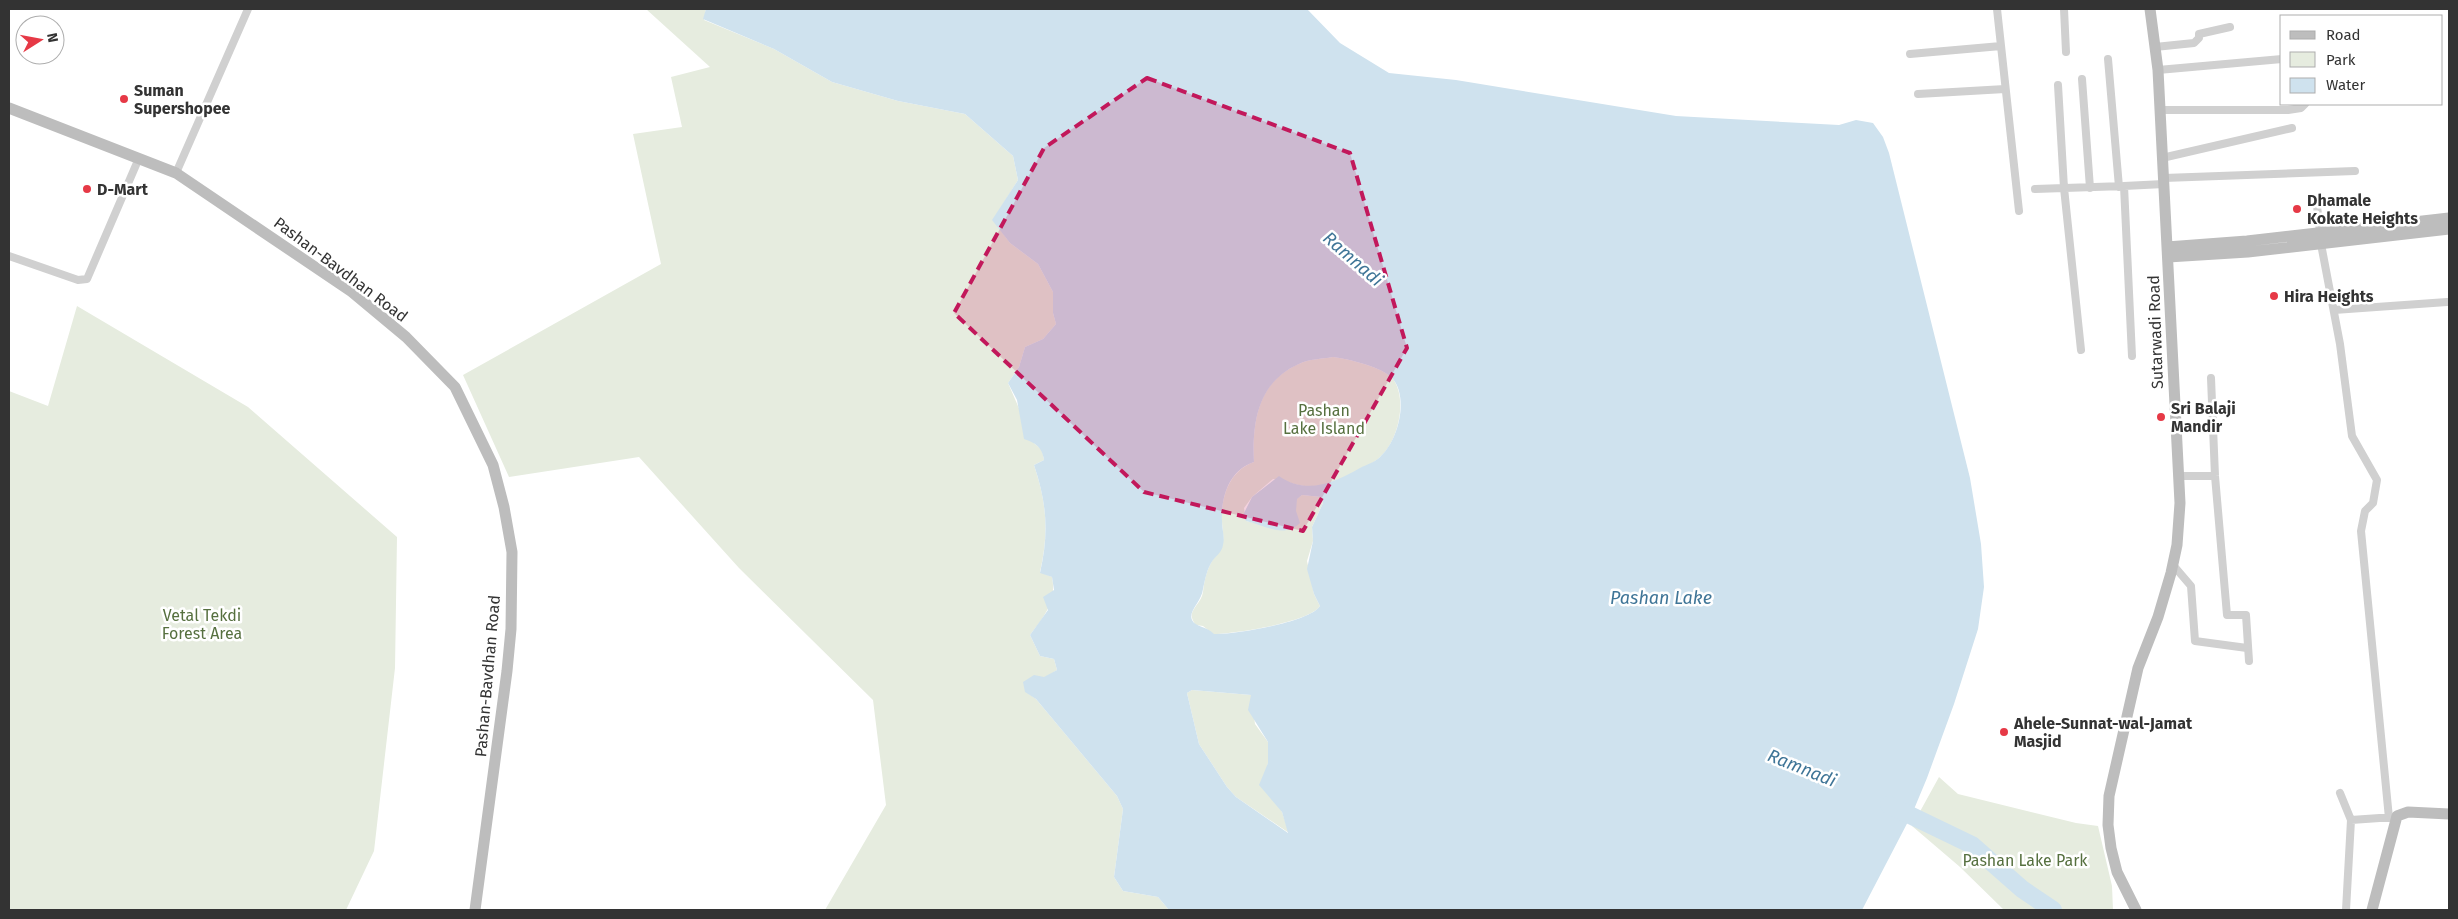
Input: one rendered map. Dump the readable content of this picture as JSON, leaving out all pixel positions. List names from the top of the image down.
{
  "streets": {
    "street": ["Pashan-Bavdhan Road", "Sutarwadi Road"]
  },
  "water": ["Ramnadi", "Pashan Lake"],
  "parks": ["Pashan Lake Island", "Vetal Tekdi Forest Area", "Pashan Lake Park"],
  "places": [
    "Suman Supershopee",
    "D-Mart",
    "Dhamale Kokate Heights",
    "Hira Heights",
    "Sri Balaji Mandir",
    "Ahele-Sunnat-wal-Jamat Masjid"
  ],
  "legend": ["Road", "Park", "Water"],
  "north": "right"
}
